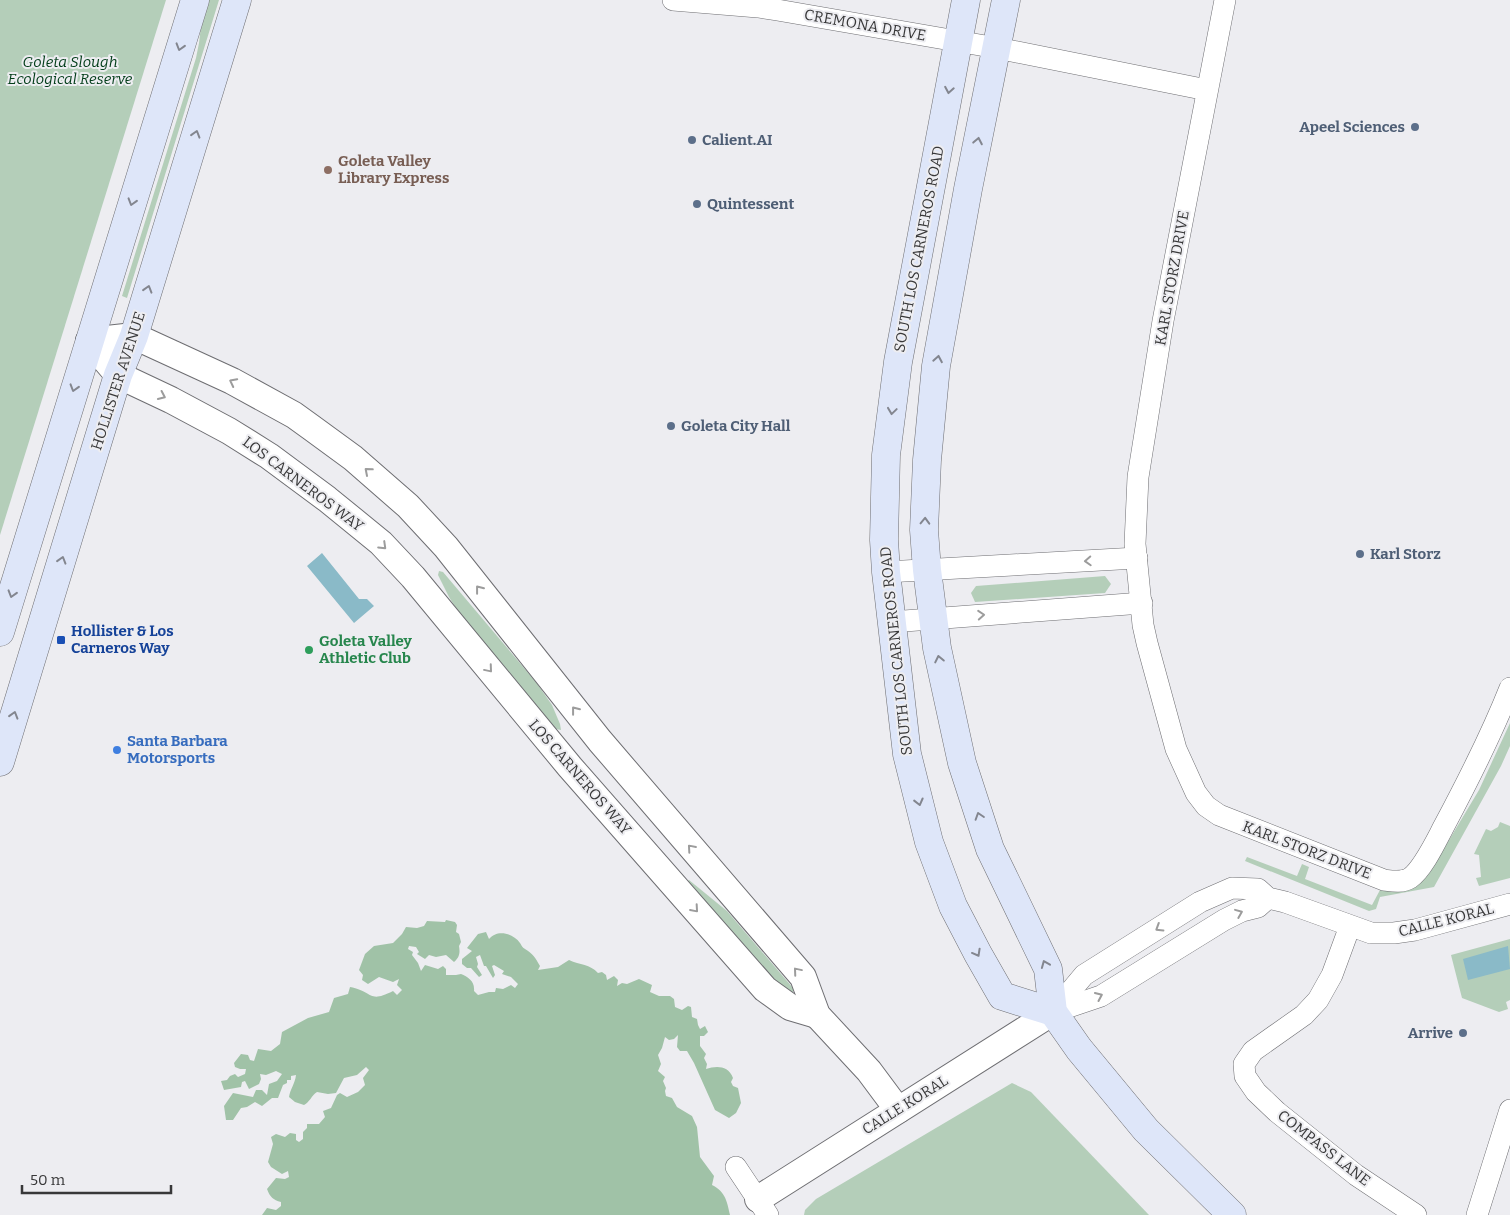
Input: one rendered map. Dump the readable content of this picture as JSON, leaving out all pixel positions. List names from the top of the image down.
{
  "streets": {
    "main road": ["SOUTH LOS CARNEROS ROAD", "HOLLISTER AVENUE"],
    "street": [
      "CREMONA DRIVE",
      "KARL STORZ DRIVE",
      "LOS CARNEROS WAY",
      "CALLE KORAL",
      "COMPASS LANE"
    ]
  },
  "crossings": [
    ["CREMONA DRIVE", "SOUTH LOS CARNEROS ROAD"],
    ["CREMONA DRIVE", "KARL STORZ DRIVE"],
    ["SOUTH LOS CARNEROS ROAD", "CALLE KORAL"],
    ["HOLLISTER AVENUE", "LOS CARNEROS WAY"],
    ["CALLE KORAL", "COMPASS LANE"]
  ],
  "parks": ["Goleta Slough Ecological Reserve"],
  "places": {
    "other": [
      "Apeel Sciences",
      "Calient.AI",
      "Goleta Valley Library Express",
      "Quintessent",
      "Goleta City Hall",
      "Karl Storz",
      "Goleta Valley Athletic Club",
      "Santa Barbara Motorsports",
      "Arrive"
    ],
    "transit": ["Hollister & Los Carneros Way"]
  },
  "scale_bar": "50 m"
}
